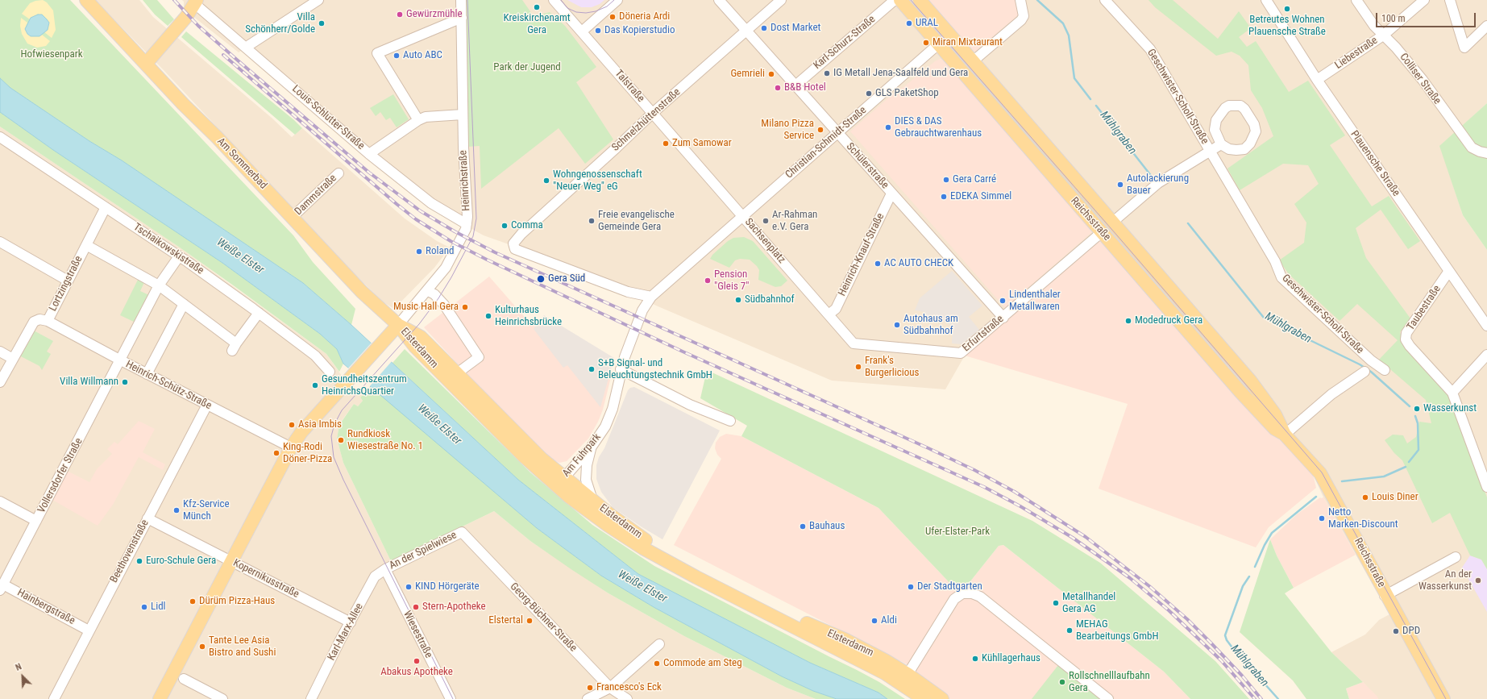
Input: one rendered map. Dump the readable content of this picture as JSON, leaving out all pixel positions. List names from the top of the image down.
{
  "streets": {
    "main road": ["Am Sommerbad", "Reichsstraße", "Elsterdamm"],
    "street": [
      "Karl-Schurz-Straße",
      "Liebestraße",
      "Colliser Straße",
      "Talstraße",
      "Geschwister-Scholl-Straße",
      "Louis-Schlutter-Straße",
      "Schmelzhüttenstraße",
      "Christian-Schmidt-Straße",
      "Plauensche Straße",
      "Schülerstraße",
      "Heinrichstraße",
      "Dammstraße",
      "Sachsenplatz",
      "Tschaikowskistraße",
      "Heinrich-Knauf-Straße",
      "Lortzingstraße",
      "Taubestraße",
      "Erfurtstraße",
      "Heinrich-Schütz-Straße",
      "Am Fuhrpark",
      "Vollersdorfer Straße",
      "An der Spielwiese",
      "Beethovenstraße",
      "Kopernikusstraße",
      "Hainbergstraße",
      "Georg-Büchner-Straße",
      "Karl-Marx-Allee",
      "Wiesestraße"
    ]
  },
  "crossings": [
    ["Karl-Schurz-Straße", "Schülerstraße"],
    ["Liebestraße", "Colliser Straße"],
    ["Liebestraße", "Plauensche Straße"],
    ["Talstraße", "Schmelzhüttenstraße"],
    ["Talstraße", "Christian-Schmidt-Straße"],
    ["Talstraße", "Sachsenplatz"],
    ["Louis-Schlutter-Straße", "Heinrichstraße"],
    ["Schmelzhüttenstraße", "Schülerstraße"],
    ["Schmelzhüttenstraße", "Sachsenplatz"],
    ["Schmelzhüttenstraße", "Am Fuhrpark"],
    ["Christian-Schmidt-Straße", "Schülerstraße"],
    ["Christian-Schmidt-Straße", "Reichsstraße"],
    ["Christian-Schmidt-Straße", "Sachsenplatz"],
    ["Am Sommerbad", "Heinrichstraße"],
    ["Am Sommerbad", "Dammstraße"],
    ["Am Sommerbad", "Elsterdamm"],
    ["Plauensche Straße", "Taubestraße"],
    ["Schülerstraße", "Heinrich-Knauf-Straße"],
    ["Schülerstraße", "Erfurtstraße"],
    ["Heinrichstraße", "Elsterdamm"],
    ["Reichsstraße", "Erfurtstraße"],
    ["Sachsenplatz", "Heinrich-Knauf-Straße"],
    ["Sachsenplatz", "Erfurtstraße"],
    ["Sachsenplatz", "Am Fuhrpark"],
    ["Tschaikowskistraße", "Lortzingstraße"],
    ["Tschaikowskistraße", "Vollersdorfer Straße"],
    ["Heinrich-Knauf-Straße", "Erfurtstraße"],
    ["Lortzingstraße", "Heinrich-Schütz-Straße"],
    ["Elsterdamm", "Am Fuhrpark"],
    ["Heinrich-Schütz-Straße", "Vollersdorfer Straße"],
    ["Heinrich-Schütz-Straße", "Beethovenstraße"],
    ["Vollersdorfer Straße", "Hainbergstraße"],
    ["An der Spielwiese", "Georg-Büchner-Straße"],
    ["An der Spielwiese", "Karl-Marx-Allee"],
    ["An der Spielwiese", "Wiesestraße"],
    ["Beethovenstraße", "Kopernikusstraße"],
    ["Beethovenstraße", "Hainbergstraße"],
    ["Kopernikusstraße", "Karl-Marx-Allee"],
    ["Karl-Marx-Allee", "Wiesestraße"]
  ],
  "water": ["Mühlgraben", "Weiße Elster"],
  "parks": ["Hofwiesenpark", "Park der Jugend", "Ufer-Elster-Park"],
  "places": [
    "Kreiskirchenamt Gera",
    "Betreutes Wohnen Plauensche Straße",
    "Gewürzmühle",
    "Döneria Ardi",
    "Villa Schönherr/Golde",
    "URAL",
    "Dost Market",
    "Das Kopierstudio",
    "Miran Mixtaurant",
    "Auto ABC",
    "IG Metall Jena-Saalfeld und Gera",
    "Gemrieli",
    "B&B Hotel",
    "GLS PaketShop",
    "DIES & DAS Gebrauchtwarenhaus",
    "Milano Pizza Service",
    "Zum Samowar",
    "Gera Carré",
    "Wohngenossenschaft \"Neuer Weg\" eG",
    "Autolackierung Bauer",
    "EDEKA Simmel",
    "Freie evangelische Gemeinde Gera",
    "Ar-Rahman e.V. Gera",
    "Comma",
    "Roland",
    "AC AUTO CHECK",
    "Gera Süd",
    "Pension \"Gleis 7\"",
    "Südbahnhof",
    "Lindenthaler Metallwaren",
    "Music Hall Gera",
    "Kulturhaus Heinrichsbrücke",
    "Modedruck Gera",
    "Autohaus am Südbahnhof",
    "Frank's Burgerlicious",
    "S+B Signal- und Beleuchtungstechnik GmbH",
    "Villa Willmann",
    "Gesundheitszentrum HeinrichsQuartier",
    "Wasserkunst",
    "Asia Imbis",
    "Rundkiosk Wiesestraße No. 1",
    "King-Rodi Döner-Pizza",
    "Louis Diner",
    "Kfz-Service Münch",
    "Netto Marken-Discount",
    "Bauhaus",
    "Euro-Schule Gera",
    "An der Wasserkunst",
    "KIND Hörgeräte",
    "Der Stadtgarten",
    "Dürüm Pizza-Haus",
    "Metallhandel Gera AG",
    "Lidl",
    "Stern-Apotheke",
    "Elstertal",
    "Aldi",
    "MEHAG Bearbeitungs GmbH",
    "DPD",
    "Tante Lee Asia Bistro and Sushi",
    "Kühllagerhaus",
    "Abakus Apotheke",
    "Commode am Steg",
    "Rollschnelllaufbahn Gera",
    "Francesco's Eck"
  ],
  "scale_bar": "100 m",
  "north": "top left"
}
